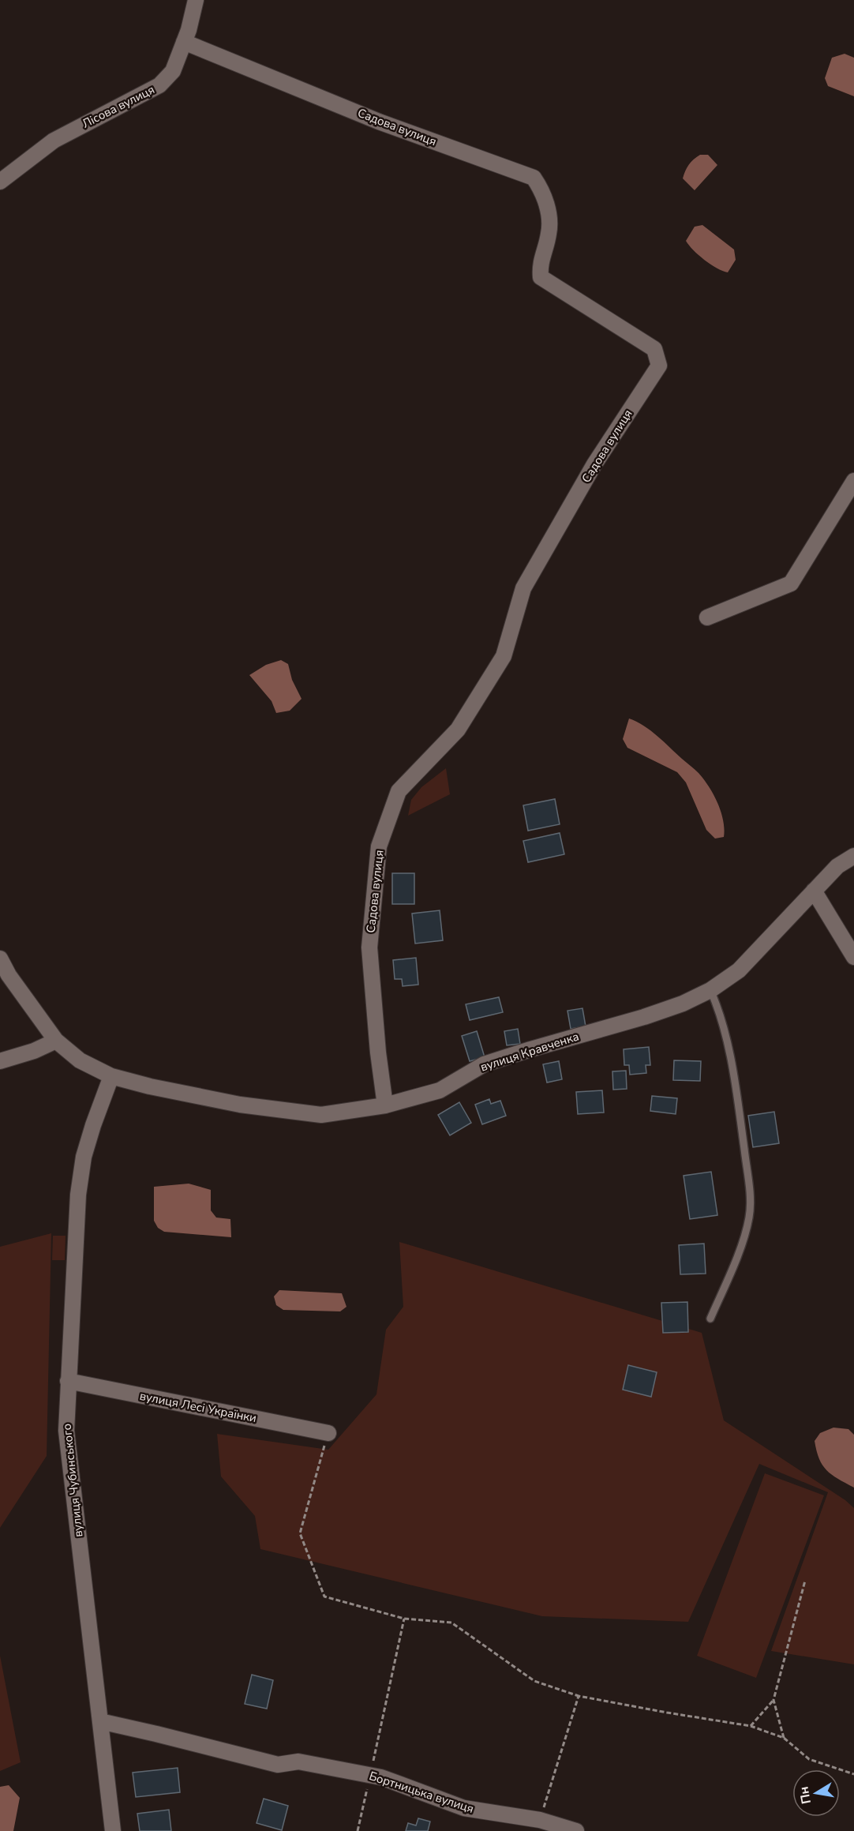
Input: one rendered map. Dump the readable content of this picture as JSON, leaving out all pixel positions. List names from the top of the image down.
{
  "streets": {
    "street": [
      "Лісова вулиця",
      "Садова вулиця",
      "вулиця Кравченка",
      "вулиця Лесі Українки",
      "вулиця Чубинського",
      "Бортницька вулиця"
    ]
  },
  "crossings": [
    ["Лісова вулиця", "Садова вулиця"],
    ["Садова вулиця", "вулиця Кравченка"],
    ["вулиця Кравченка", "вулиця Чубинського"],
    ["вулиця Лесі Українки", "вулиця Чубинського"],
    ["вулиця Чубинського", "Бортницька вулиця"]
  ],
  "north": "left"
}
